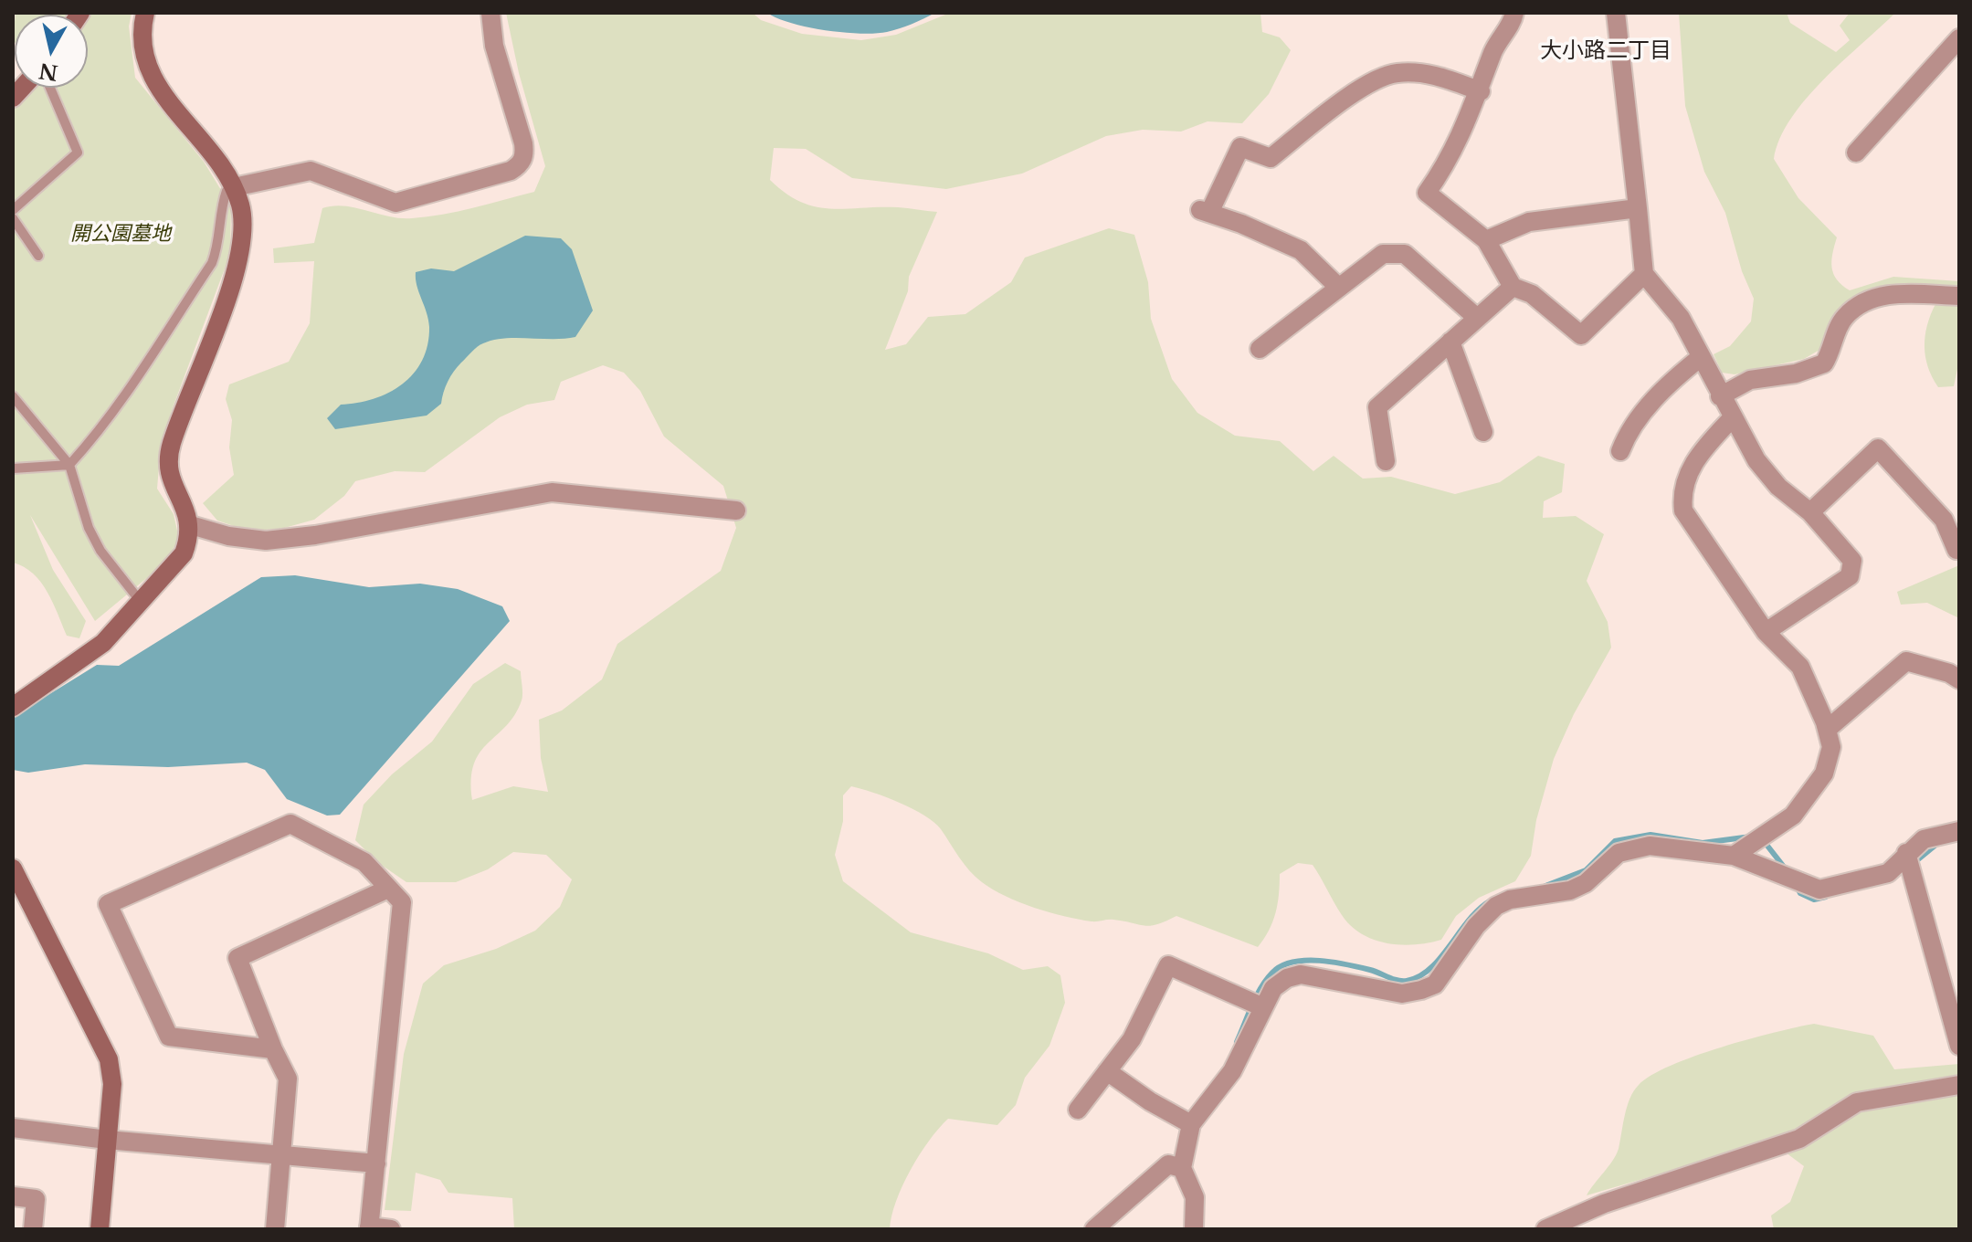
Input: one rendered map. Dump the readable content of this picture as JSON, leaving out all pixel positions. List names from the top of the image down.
{
  "districts": ["大小路二丁目"],
  "parks": ["開公園墓地"],
  "north": "bottom"
}
